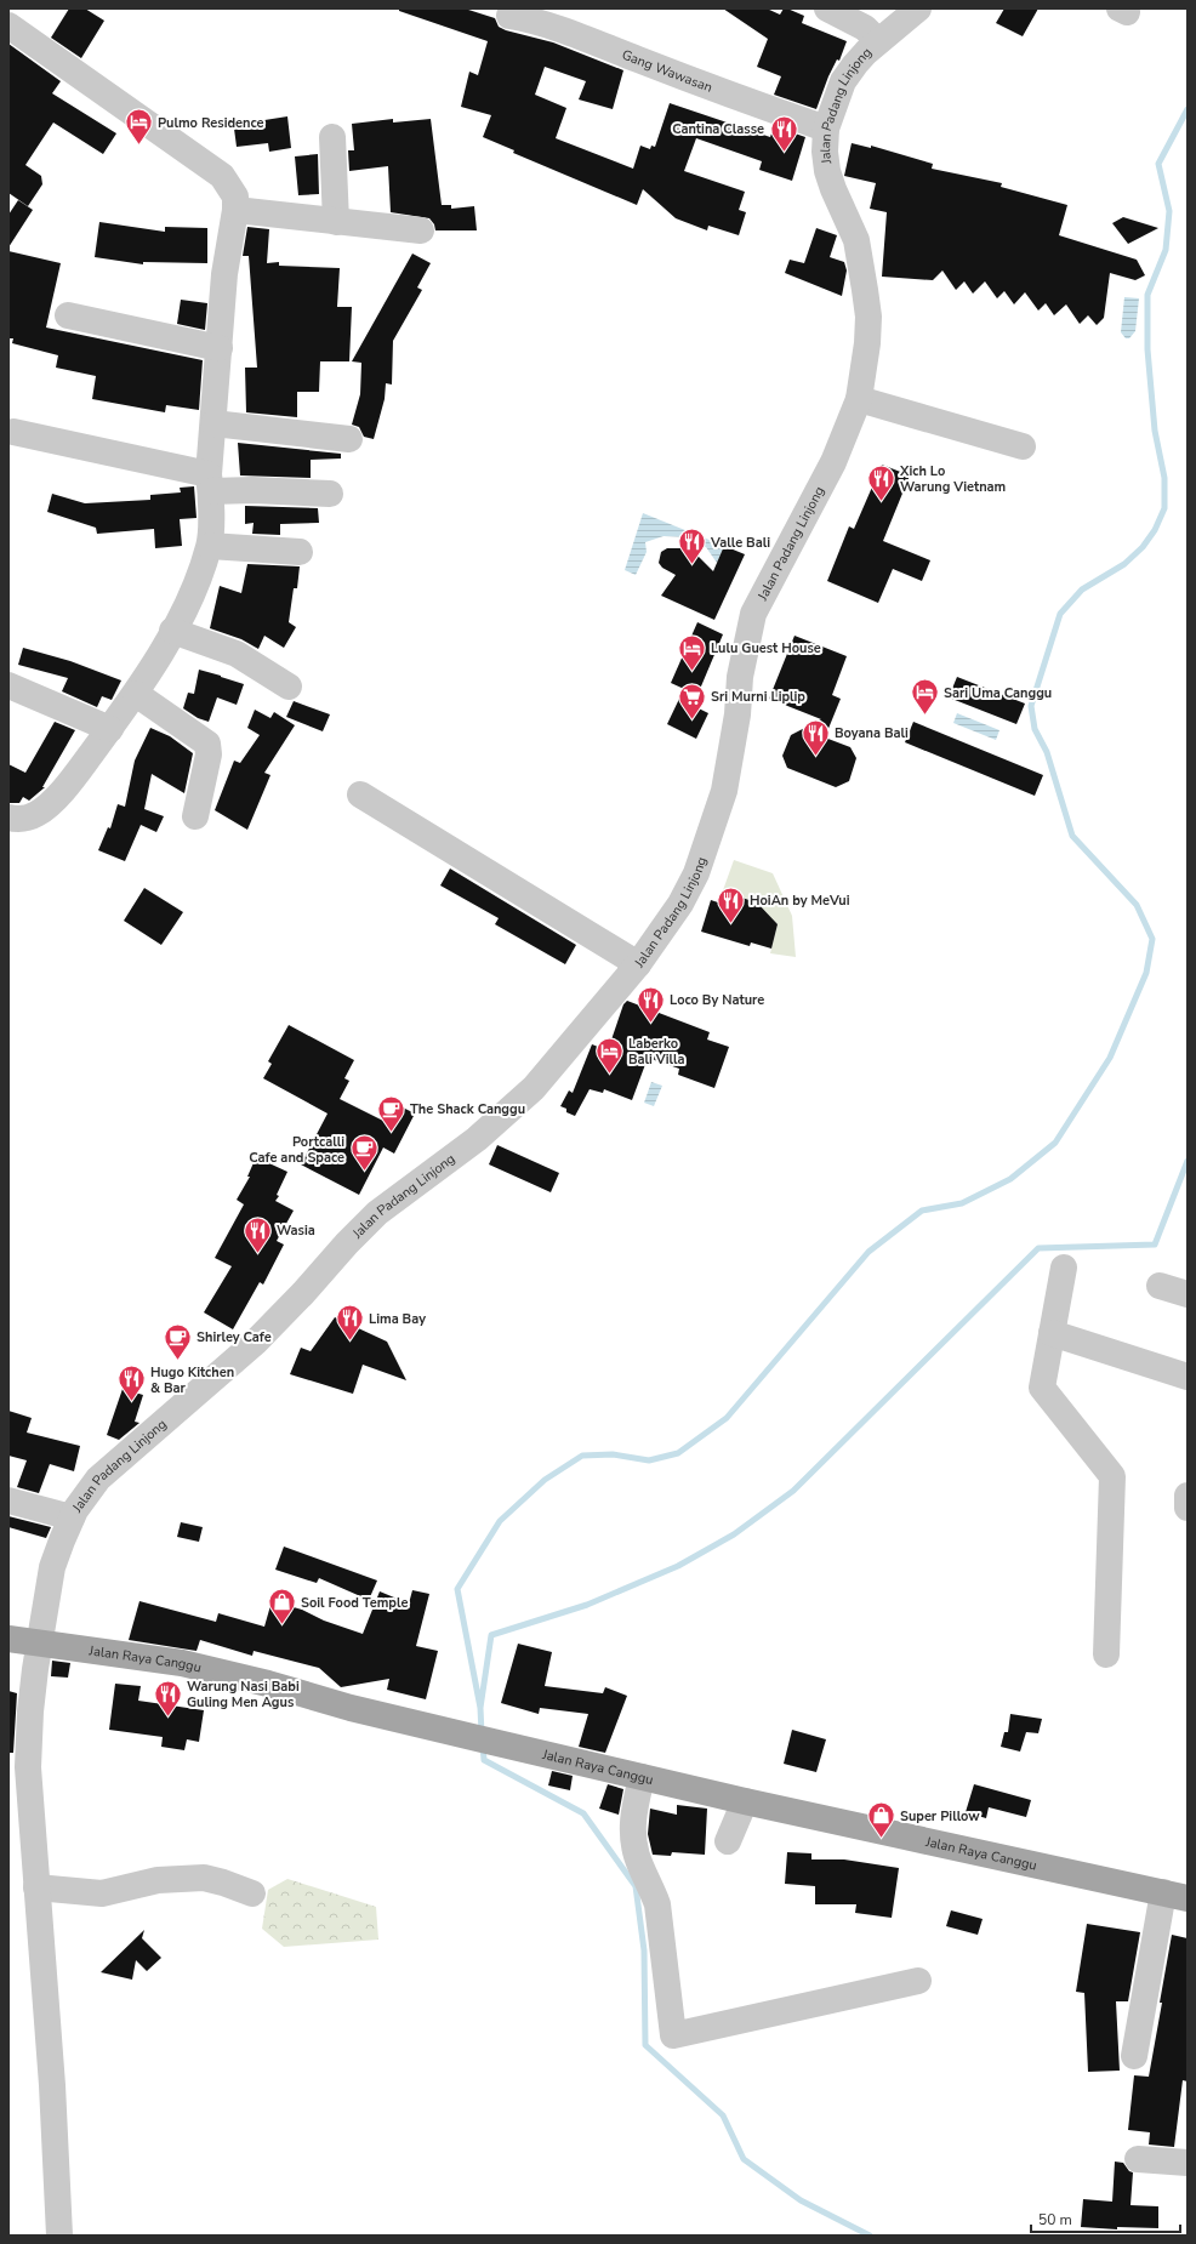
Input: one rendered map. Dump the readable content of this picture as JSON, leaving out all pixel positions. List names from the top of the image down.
{
  "streets": {
    "main road": ["Jalan Raya Canggu"],
    "street": ["Gang Wawasan", "Jalan Padang Linjong"]
  },
  "crossings": [
    ["Gang Wawasan", "Jalan Padang Linjong"],
    ["Jalan Padang Linjong", "Jalan Raya Canggu"]
  ],
  "places": {
    "hotel": [
      "Pulmo Residence",
      "Lulu Guest House",
      "Sari Uma Canggu",
      "Laberko Bali Villa"
    ],
    "restaurant": [
      "Cantina Classe",
      "Xich Lo Warung Vietnam",
      "Valle Bali",
      "Boyana Bali",
      "HoiAn by MeVui",
      "Loco By Nature",
      "Wasia",
      "Lima Bay",
      "Hugo Kitchen & Bar",
      "Warung Nasi Babi Guling Men Agus"
    ],
    "supermarket": ["Sri Murni Liplip"],
    "cafe": ["The Shack Canggu", "Portcalli Cafe and Space", "Shirley Cafe"],
    "shop": ["Soil Food Temple", "Super Pillow"]
  },
  "scale_bar": "50 m"
}
